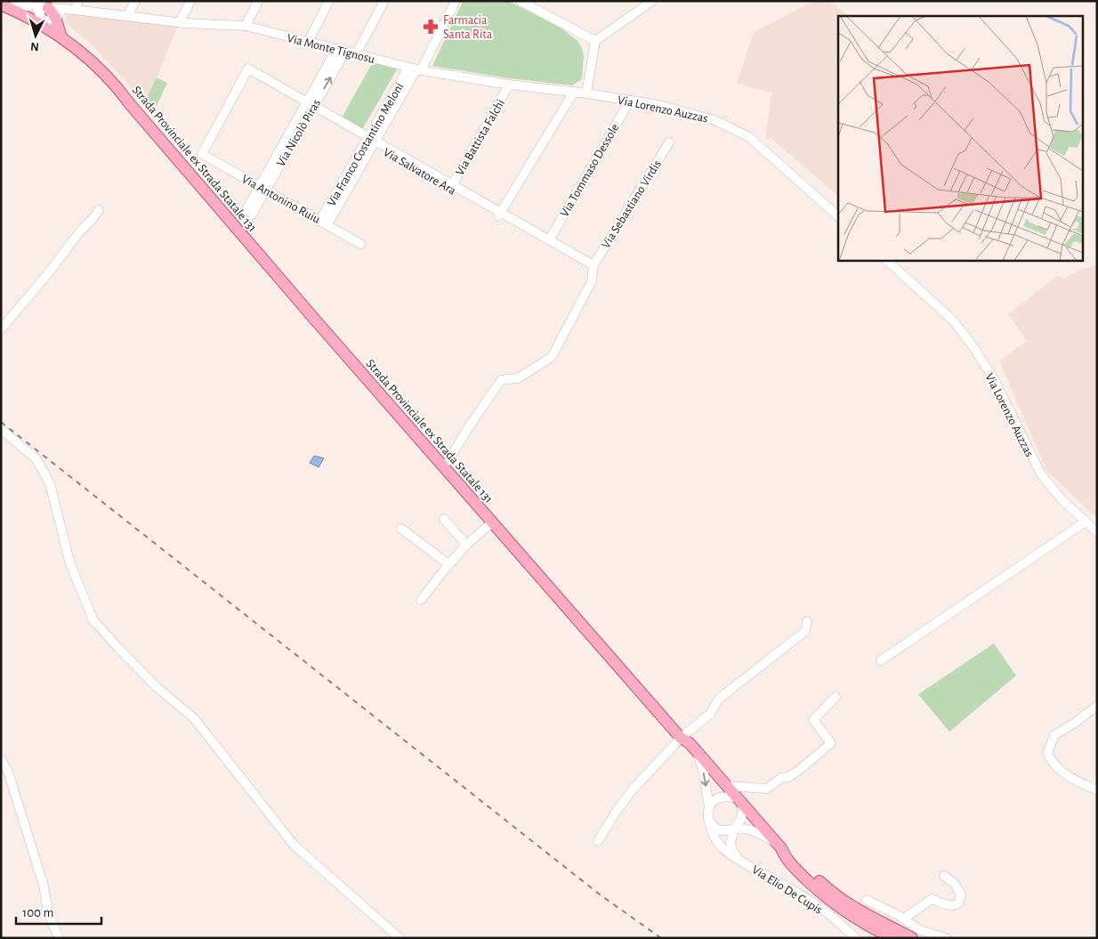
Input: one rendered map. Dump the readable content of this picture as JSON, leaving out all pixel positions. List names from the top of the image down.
{
  "streets": {
    "main road": ["Strada Provinciale ex Strada Statale 131"],
    "street": [
      "Via Monte Tignosu",
      "Via Lorenzo Auzzas",
      "Via Nicolò Piras",
      "Via Battista Falchi",
      "Via Franco Costantino Meloni",
      "Via Tommaso Dessole",
      "Via Salvatore Ara",
      "Via Antonino Ruiu",
      "Via Sebastiano Virdis",
      "Via Elio De Cupis"
    ]
  },
  "crossings": [
    ["Via Monte Tignosu", "Via Lorenzo Auzzas"],
    ["Via Monte Tignosu", "Via Nicolò Piras"],
    ["Via Monte Tignosu", "Via Battista Falchi"],
    ["Via Monte Tignosu", "Via Franco Costantino Meloni"],
    ["Via Lorenzo Auzzas", "Via Tommaso Dessole"],
    ["Via Nicolò Piras", "Via Salvatore Ara"],
    ["Via Nicolò Piras", "Via Antonino Ruiu"],
    ["Via Battista Falchi", "Via Salvatore Ara"],
    ["Via Franco Costantino Meloni", "Via Salvatore Ara"],
    ["Via Franco Costantino Meloni", "Via Antonino Ruiu"],
    ["Strada Provinciale ex Strada Statale 131", "Via Sebastiano Virdis"],
    ["Strada Provinciale ex Strada Statale 131", "Via Elio De Cupis"],
    ["Via Tommaso Dessole", "Via Salvatore Ara"],
    ["Via Salvatore Ara", "Via Antonino Ruiu"],
    ["Via Salvatore Ara", "Via Sebastiano Virdis"]
  ],
  "places": {
    "pharmacy": ["Farmacia Santa Rita"]
  },
  "scale_bar": "100 m",
  "north": "bottom"
}
